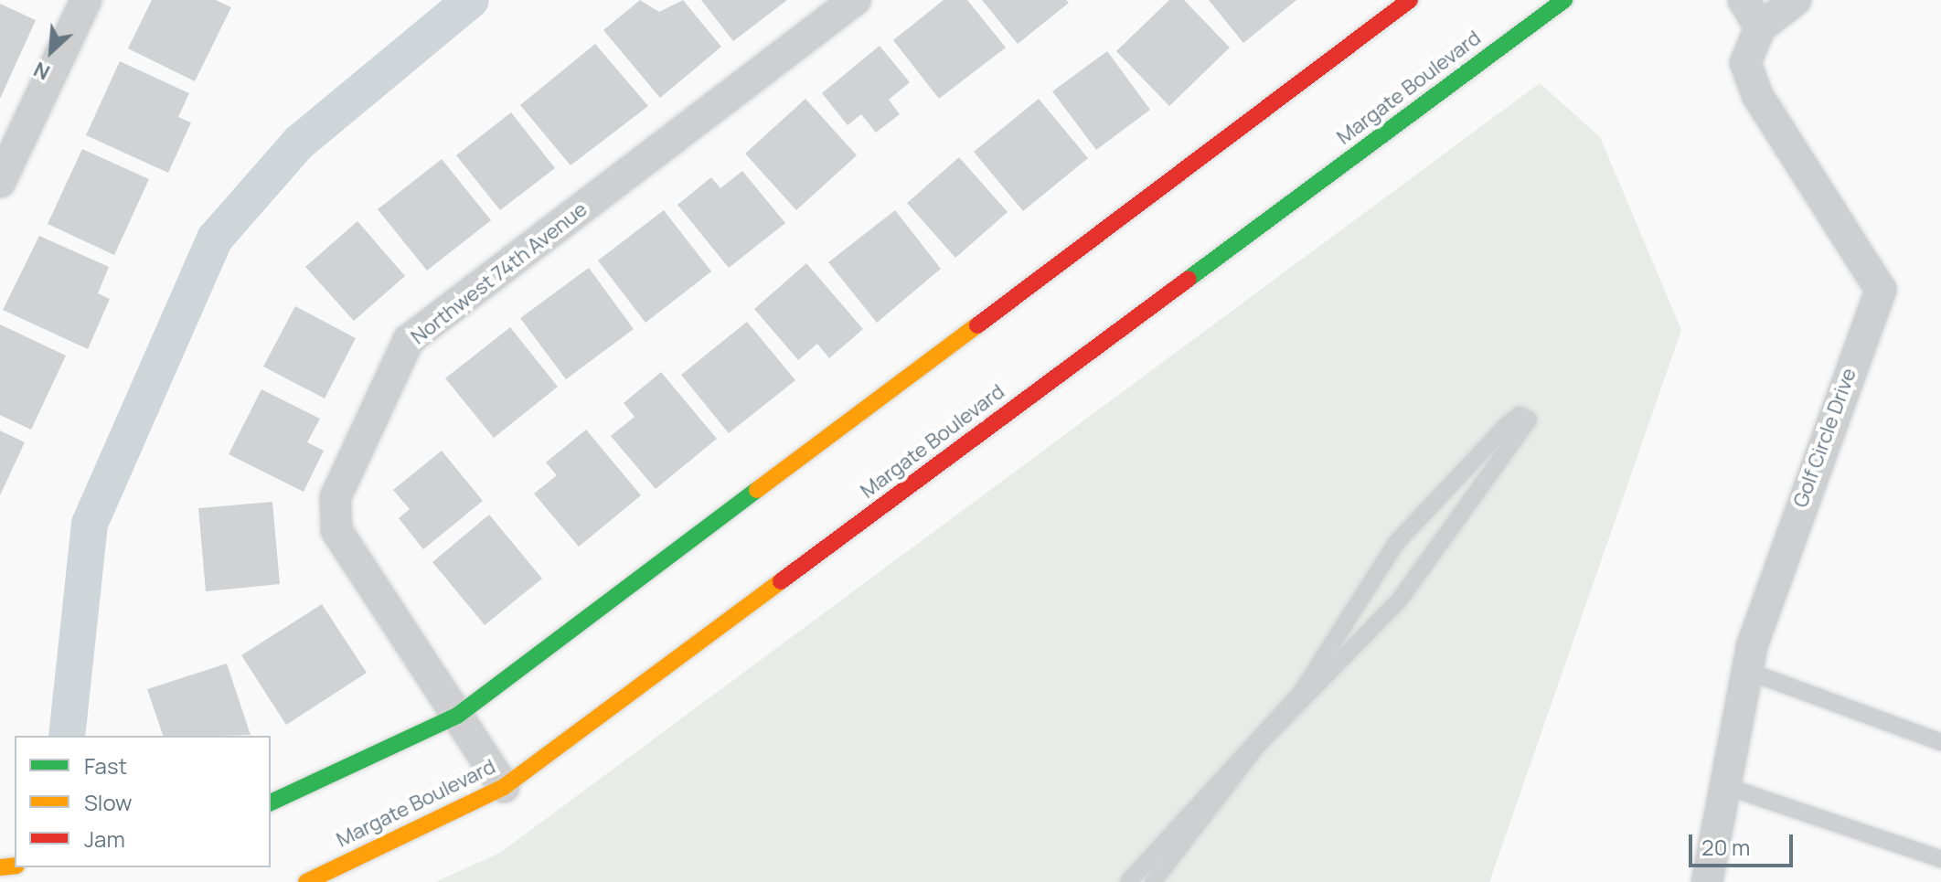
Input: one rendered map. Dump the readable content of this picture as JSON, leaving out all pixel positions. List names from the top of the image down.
{
  "streets": {
    "street": ["Margate Boulevard", "Northwest 74th Avenue", "Golf Circle Drive"]
  },
  "crossings": [
    ["Margate Boulevard", "Northwest 74th Avenue"]
  ],
  "legend": ["Fast", "Slow", "Jam"],
  "scale_bar": "20 m",
  "north": "bottom left"
}
